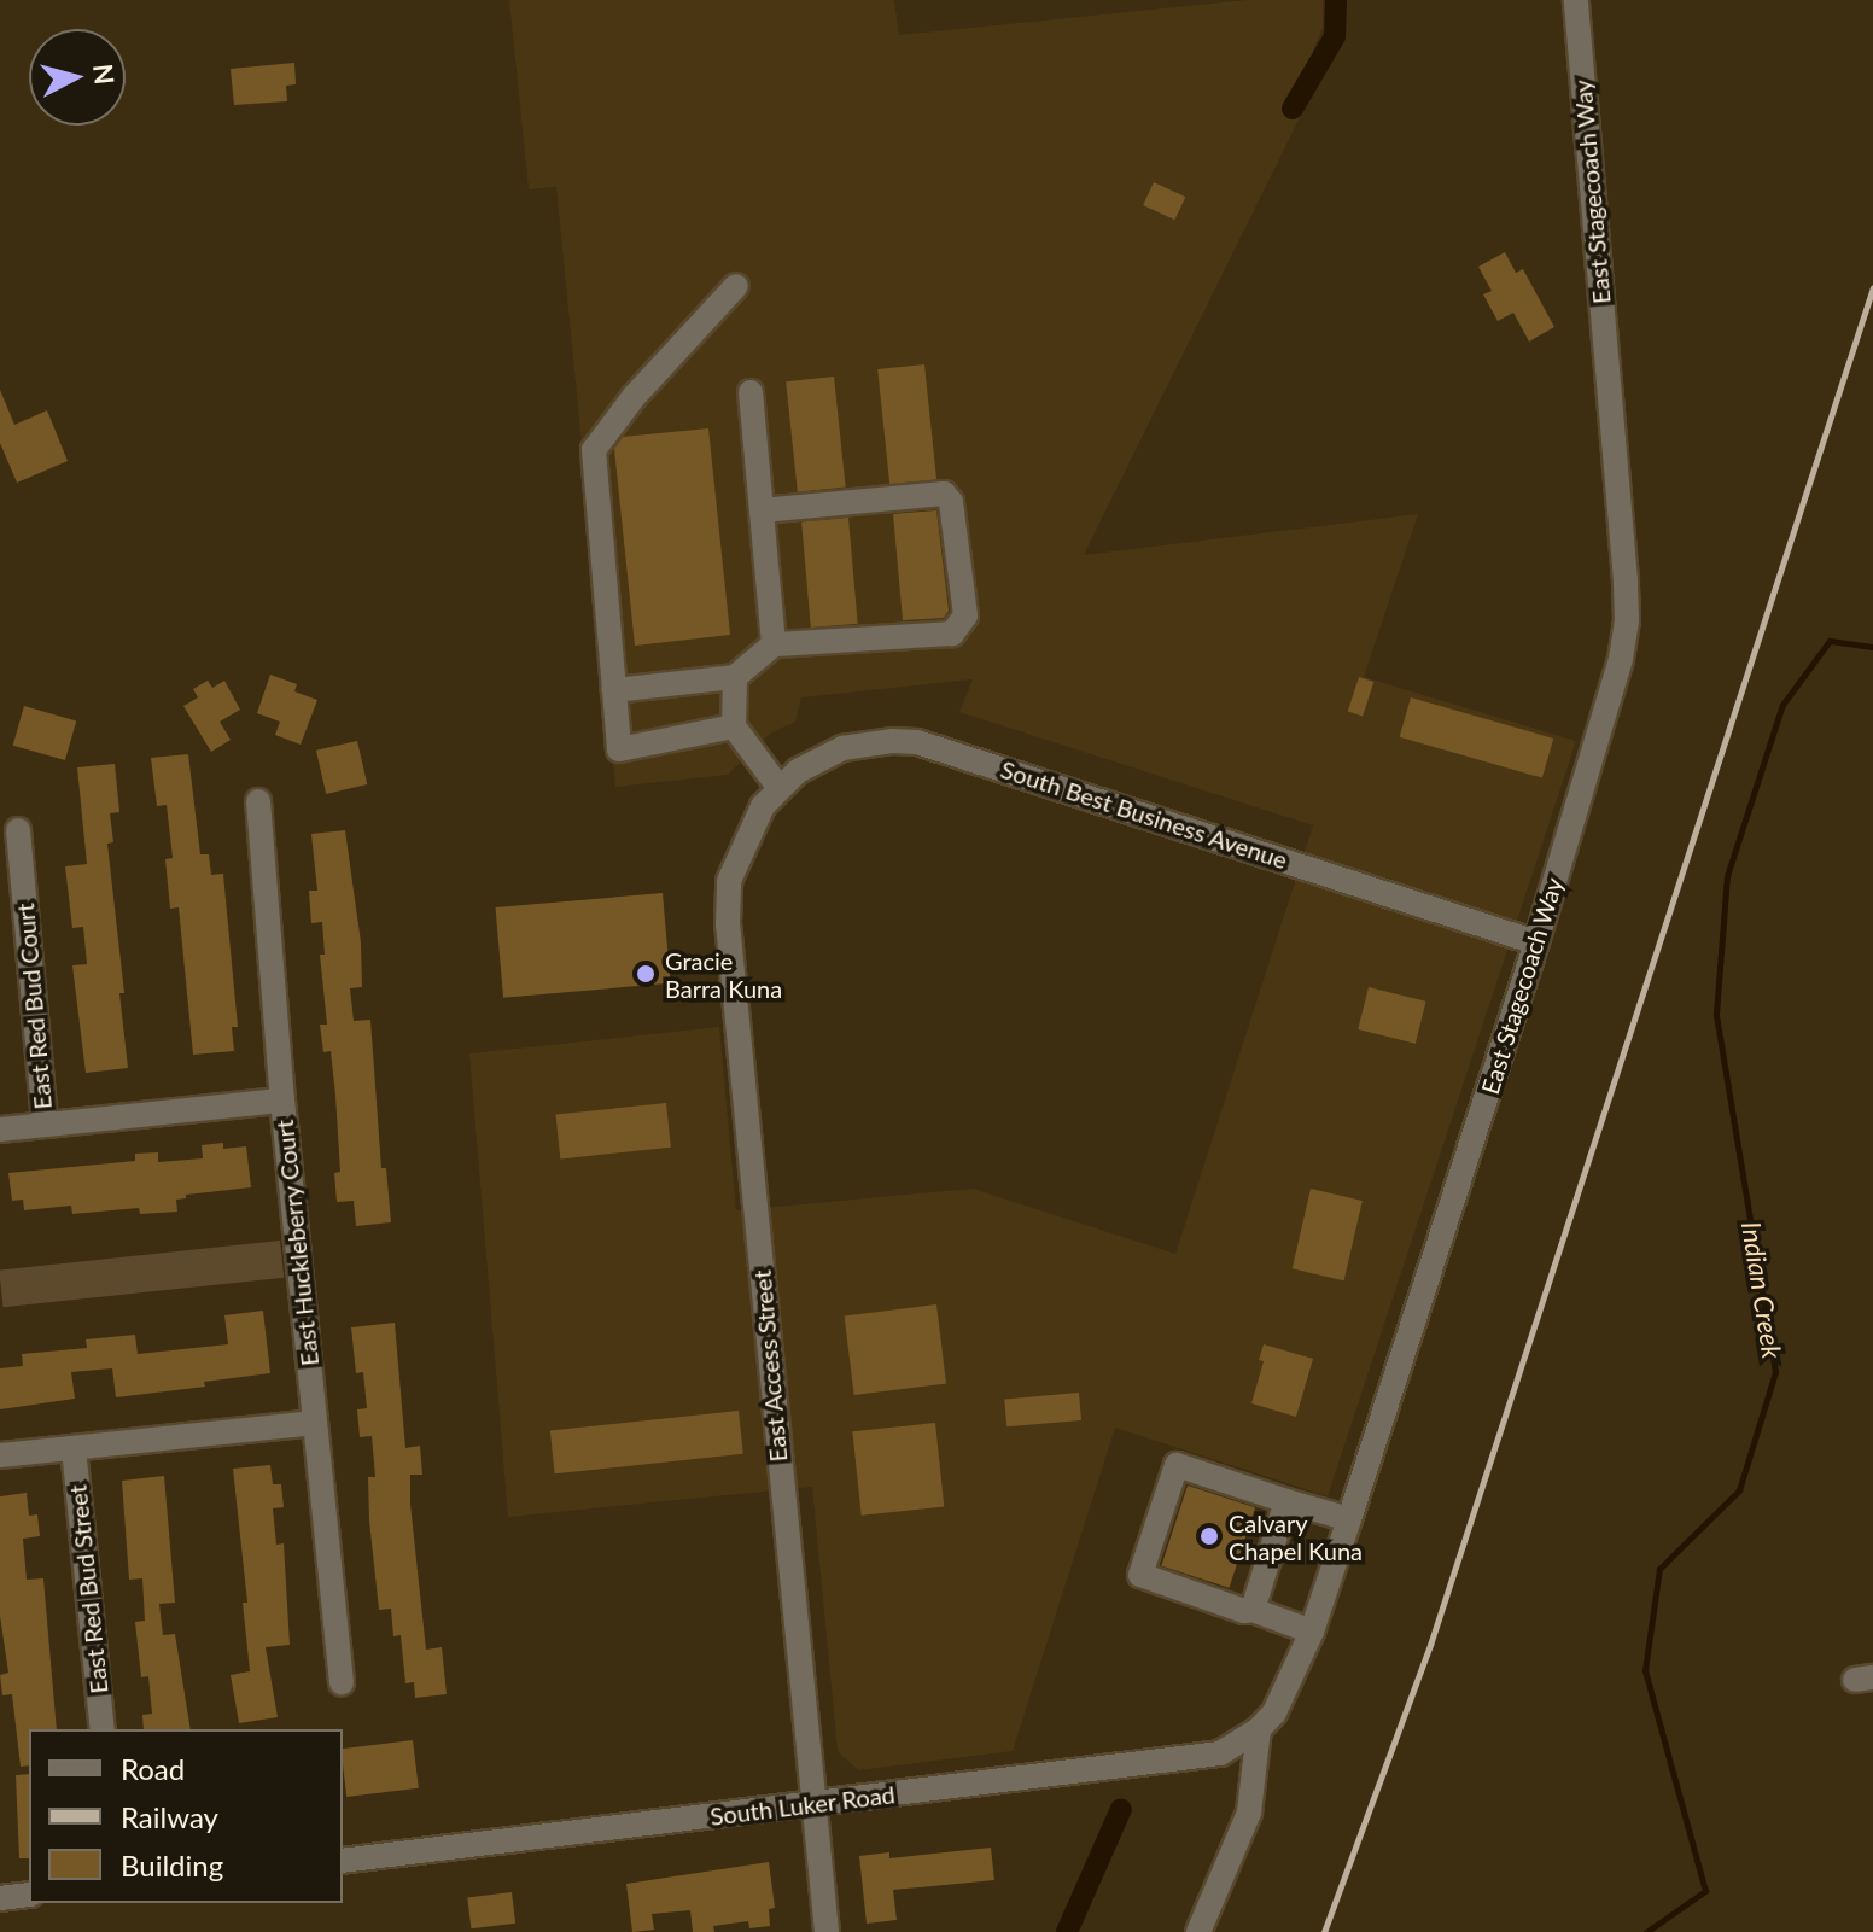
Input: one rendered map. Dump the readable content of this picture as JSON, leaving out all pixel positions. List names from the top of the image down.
{
  "streets": {
    "street": [
      "East Stagecoach Way",
      "South Best Business Avenue",
      "East Red Bud Court",
      "East Huckleberry Court",
      "East Access Street",
      "East Red Bud Street",
      "South Luker Road"
    ]
  },
  "crossings": [
    ["East Stagecoach Way", "South Best Business Avenue"],
    ["East Stagecoach Way", "South Luker Road"],
    ["South Best Business Avenue", "East Access Street"],
    ["East Access Street", "South Luker Road"]
  ],
  "water": ["Indian Creek"],
  "places": ["Gracie Barra Kuna", "Calvary Chapel Kuna"],
  "legend": ["Road", "Railway", "Building"],
  "north": "right"
}
